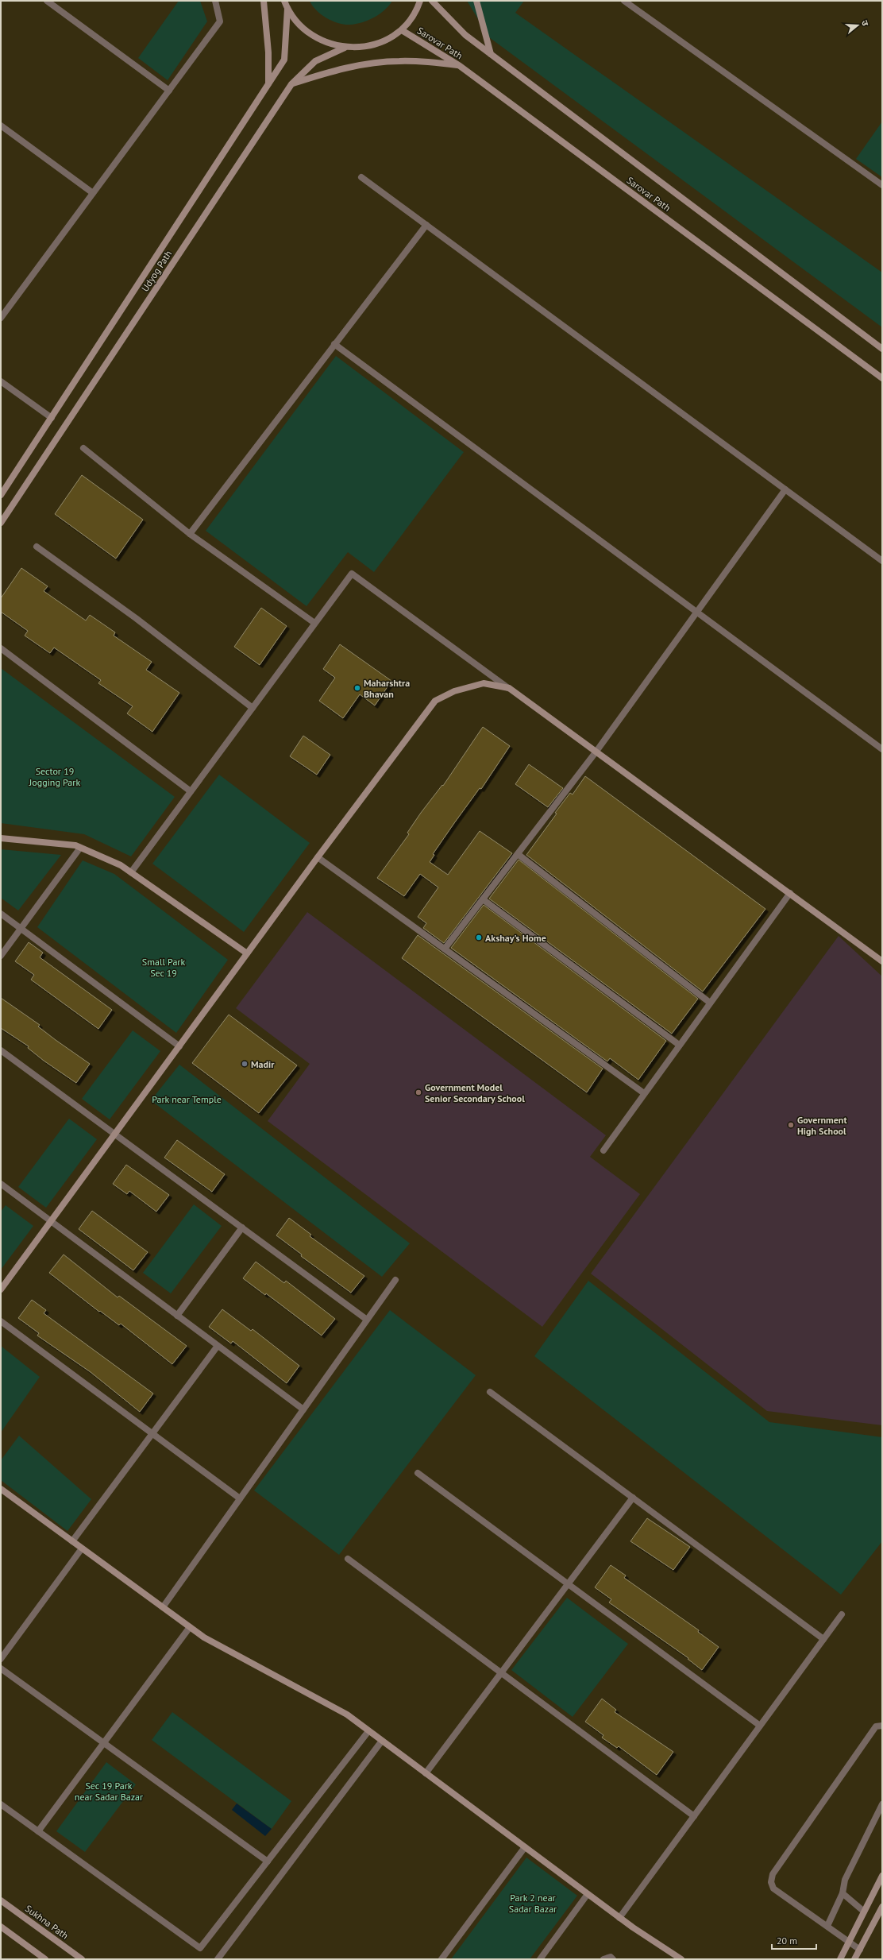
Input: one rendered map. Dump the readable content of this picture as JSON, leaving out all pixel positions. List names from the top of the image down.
{
  "streets": {
    "main road": ["Sarovar Path", "Udyog Path", "Sukhna Path"]
  },
  "parks": [
    "Sector 19 Jogging Park",
    "Small Park Sec 19",
    "Park near Temple",
    "Sec 19 Park near Sadar Bazar",
    "Park 2 near Sadar Bazar"
  ],
  "places": [
    "Maharshtra Bhavan",
    "Akshay's Home",
    "Madir",
    "Government Model Senior Secondary School",
    "Government High School"
  ],
  "scale_bar": "20 m",
  "north": "right"
}
